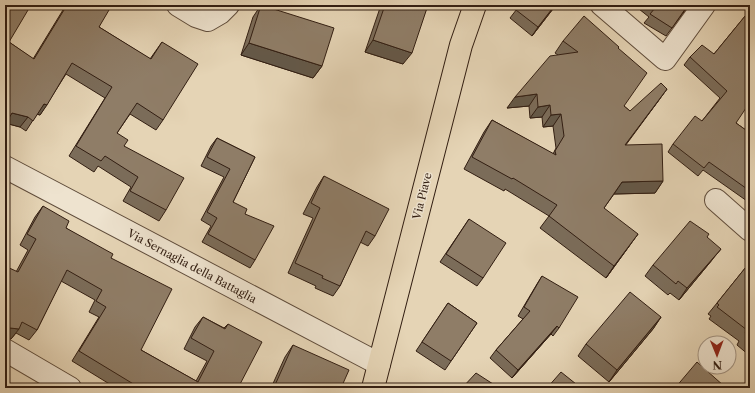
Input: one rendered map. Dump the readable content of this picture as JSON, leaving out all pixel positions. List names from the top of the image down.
{
  "streets": {
    "main road": ["Via Piave"],
    "street": ["Via Sernaglia della Battaglia"]
  },
  "crossings": [
    ["Via Piave", "Via Sernaglia della Battaglia"]
  ],
  "north": "bottom"
}
